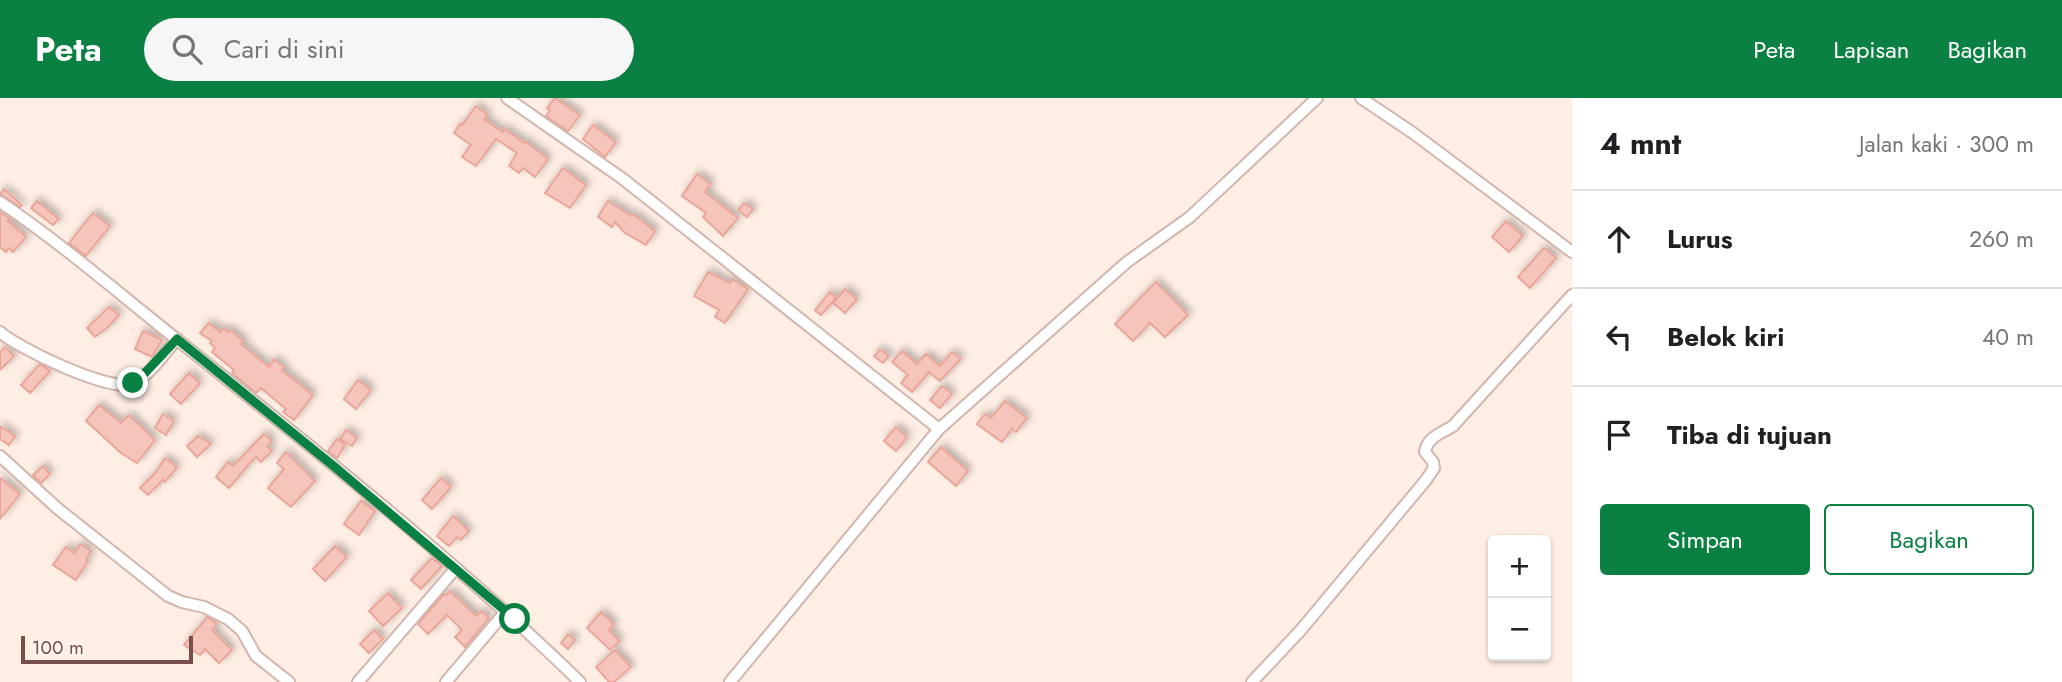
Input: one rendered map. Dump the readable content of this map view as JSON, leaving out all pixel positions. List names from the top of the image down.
{
  "scale_bar": "100 m",
  "page": {
    "header": "Peta",
    "search": "Cari di sini",
    "nav": ["Peta", "Lapisan", "Bagikan"],
    "heading": ["4 mnt", "Jalan kaki · 300 m"],
    "list": [
      ["Lurus", "260 m"],
      ["Belok kiri", "40 m"],
      "Tiba di tujuan"
    ],
    "buttons": ["Simpan", "Bagikan"],
    "map_buttons": ["+", "−"],
    "scale": "100 m"
  }
}
